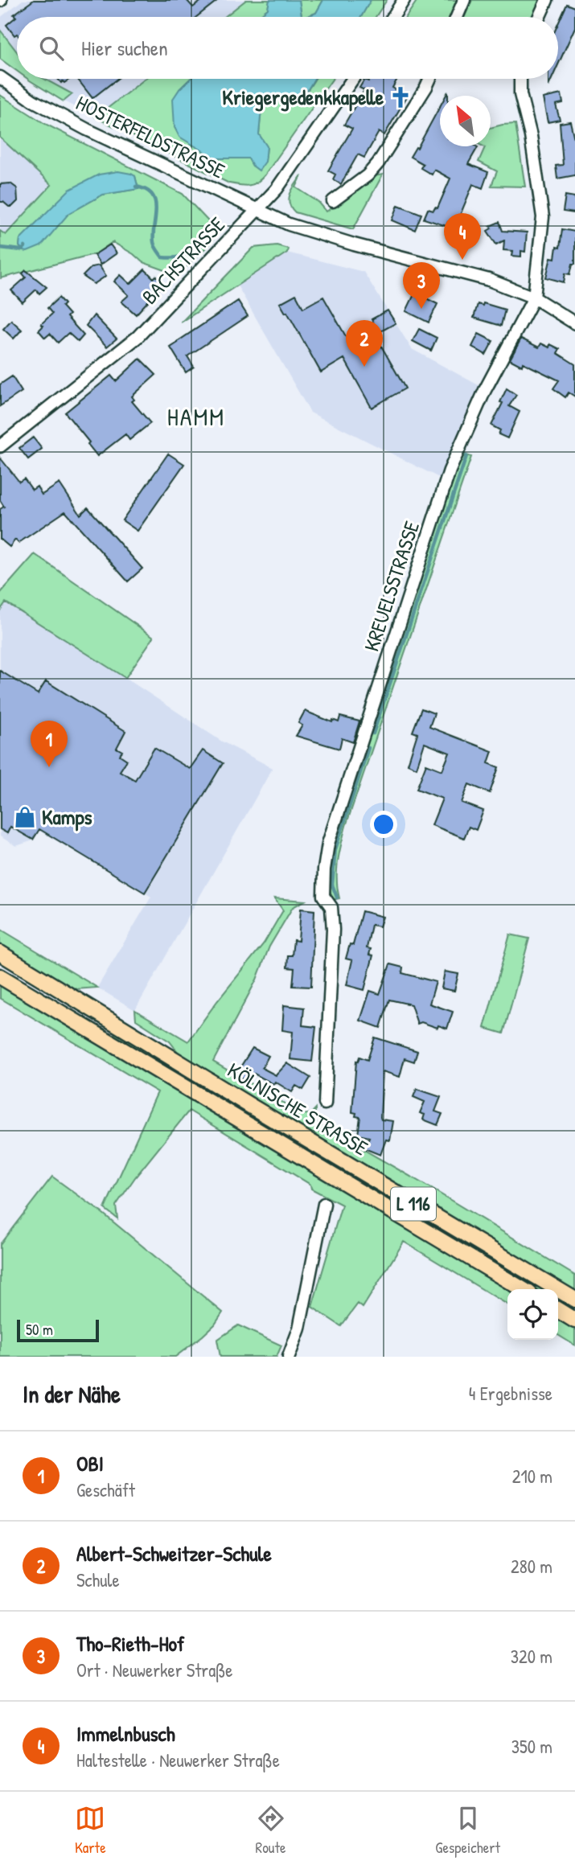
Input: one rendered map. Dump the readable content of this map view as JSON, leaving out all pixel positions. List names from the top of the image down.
{
  "streets": {
    "main road": ["KÖLNISCHE STRASSE", "L 116"],
    "street": ["HOSTERFELDSTRASSE", "BACHSTRASSE", "KREUELSSTRASSE"]
  },
  "crossings": [
    ["HOSTERFELDSTRASSE", "BACHSTRASSE"],
    ["HOSTERFELDSTRASSE", "KREUELSSTRASSE"]
  ],
  "districts": ["HAMM"],
  "places": {
    "church": ["Kriegergedenkkapelle"],
    "shop": ["Kamps"]
  },
  "scale_bar": "50 m",
  "north": "top left",
  "page": {
    "search": "Hier suchen",
    "pins": [
      "4",
      "3",
      "2",
      "1"
    ],
    "scale": "50 m",
    "heading": ["In der Nähe", "4 Ergebnisse"],
    "list": [
      {
        "mark": "1",
        "name": "OBI",
        "note": "Geschäft",
        "value": "210 m"
      },
      {
        "mark": "2",
        "name": "Albert-Schweitzer-Schule",
        "note": "Schule",
        "value": "280 m"
      },
      {
        "mark": "3",
        "name": "Tho-Rieth-Hof",
        "note": "Ort · Neuwerker Straße",
        "value": "320 m"
      },
      {
        "mark": "4",
        "name": "Immelnbusch",
        "note": "Haltestelle · Neuwerker Straße",
        "value": "350 m"
      }
    ],
    "nav": ["Karte", "Route", "Gespeichert"]
  }
}
